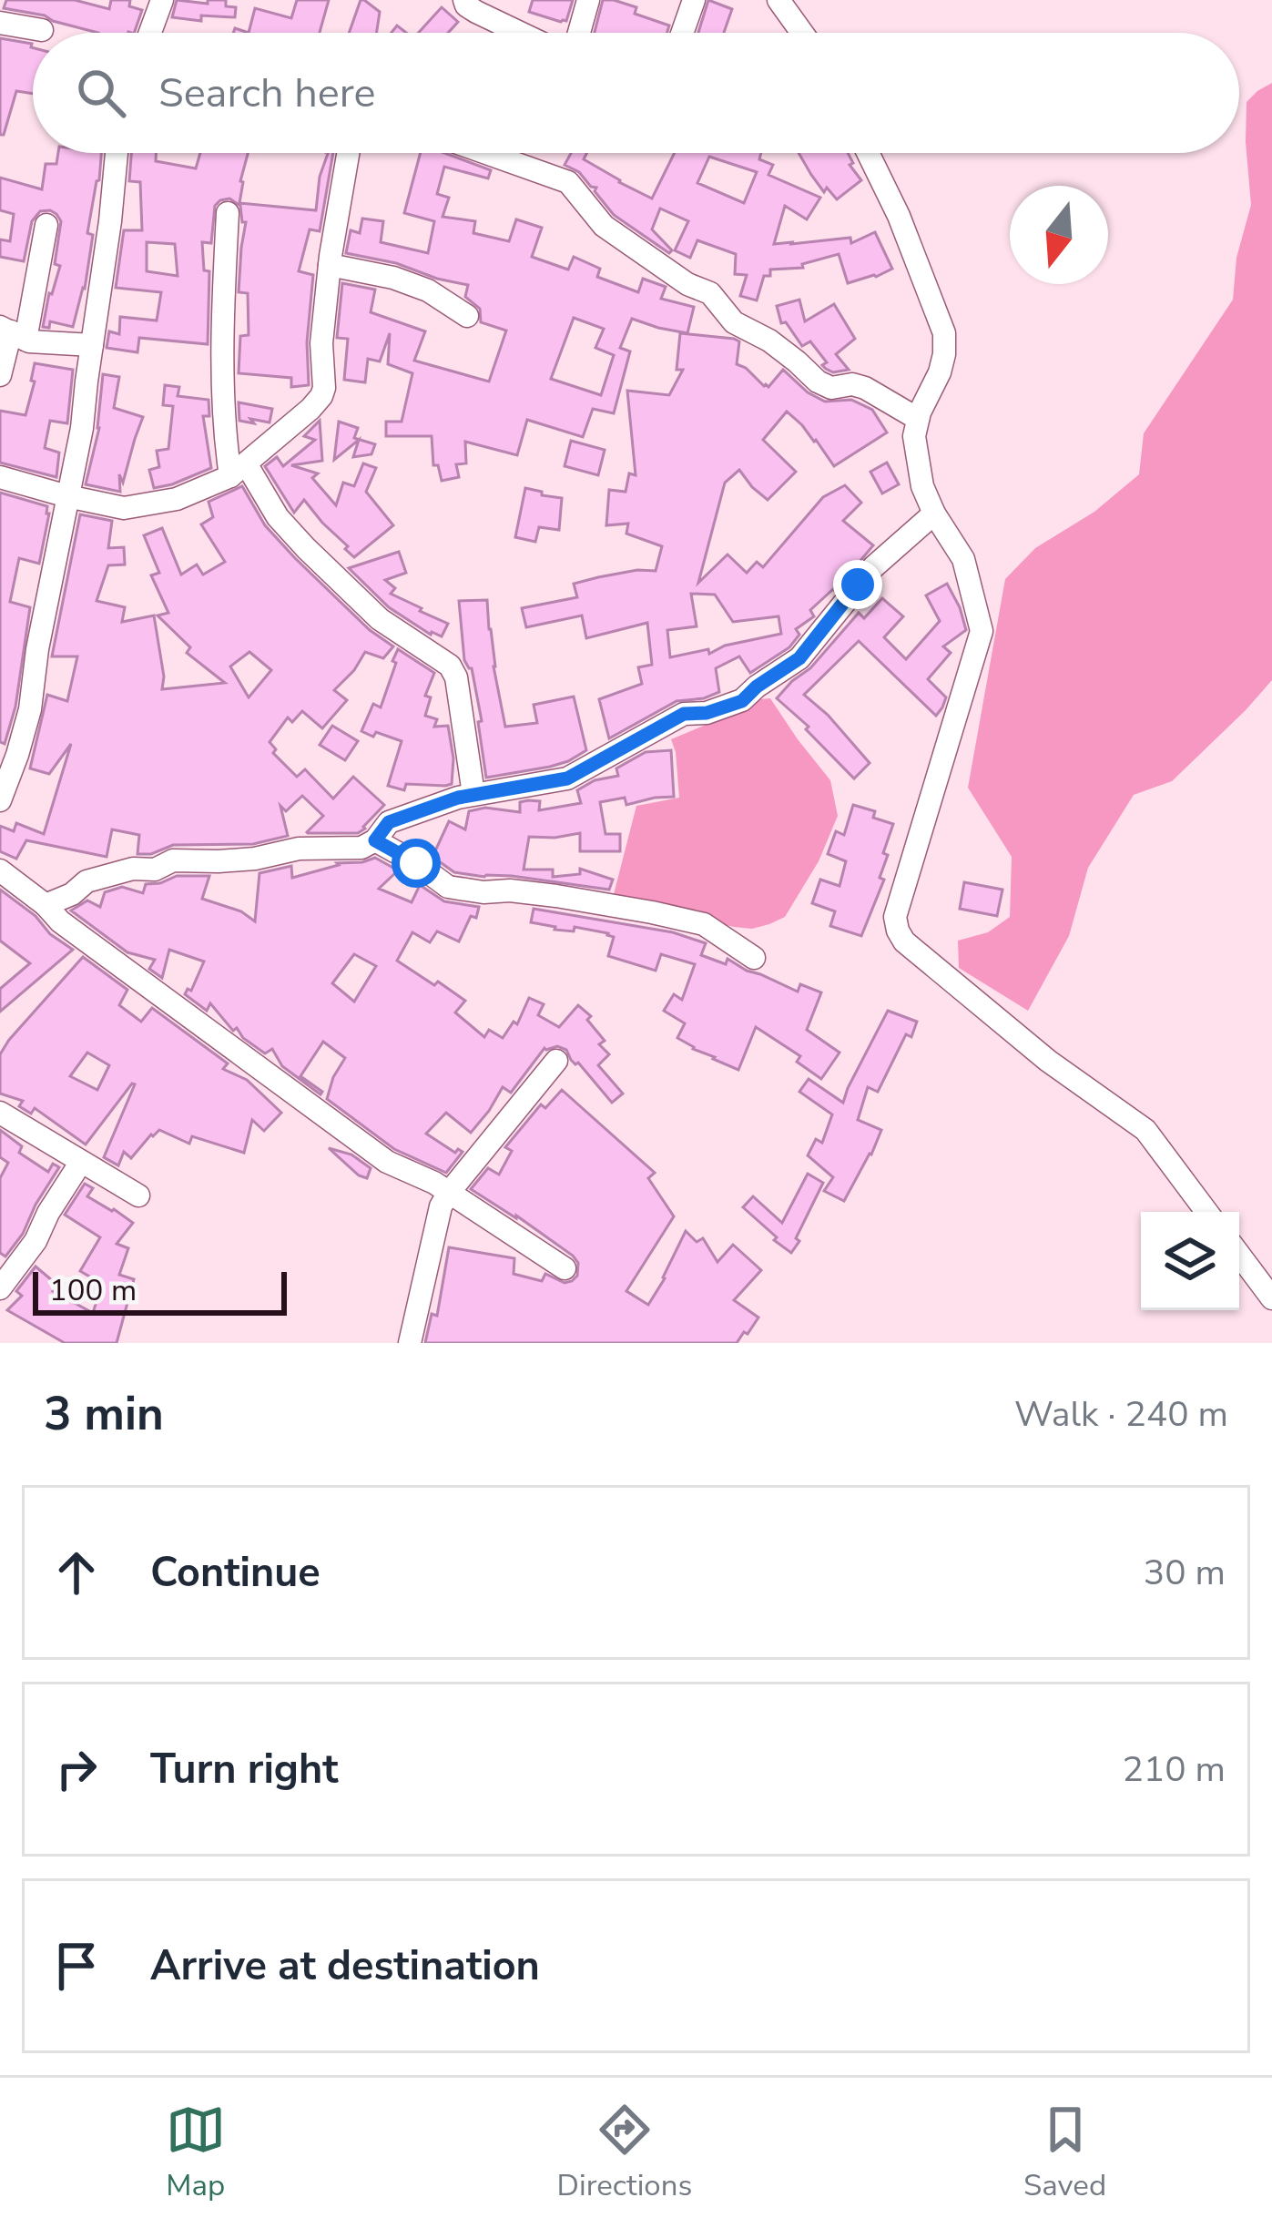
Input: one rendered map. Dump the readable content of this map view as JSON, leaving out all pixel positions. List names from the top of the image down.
{
  "scale_bar": "100 m",
  "north": "bottom",
  "page": {
    "search": "Search here",
    "scale": "100 m",
    "heading": ["3 min", "Walk · 240 m"],
    "list": [
      ["Continue", "30 m"],
      ["Turn right", "210 m"],
      "Arrive at destination"
    ],
    "nav": ["Map", "Directions", "Saved"]
  }
}
